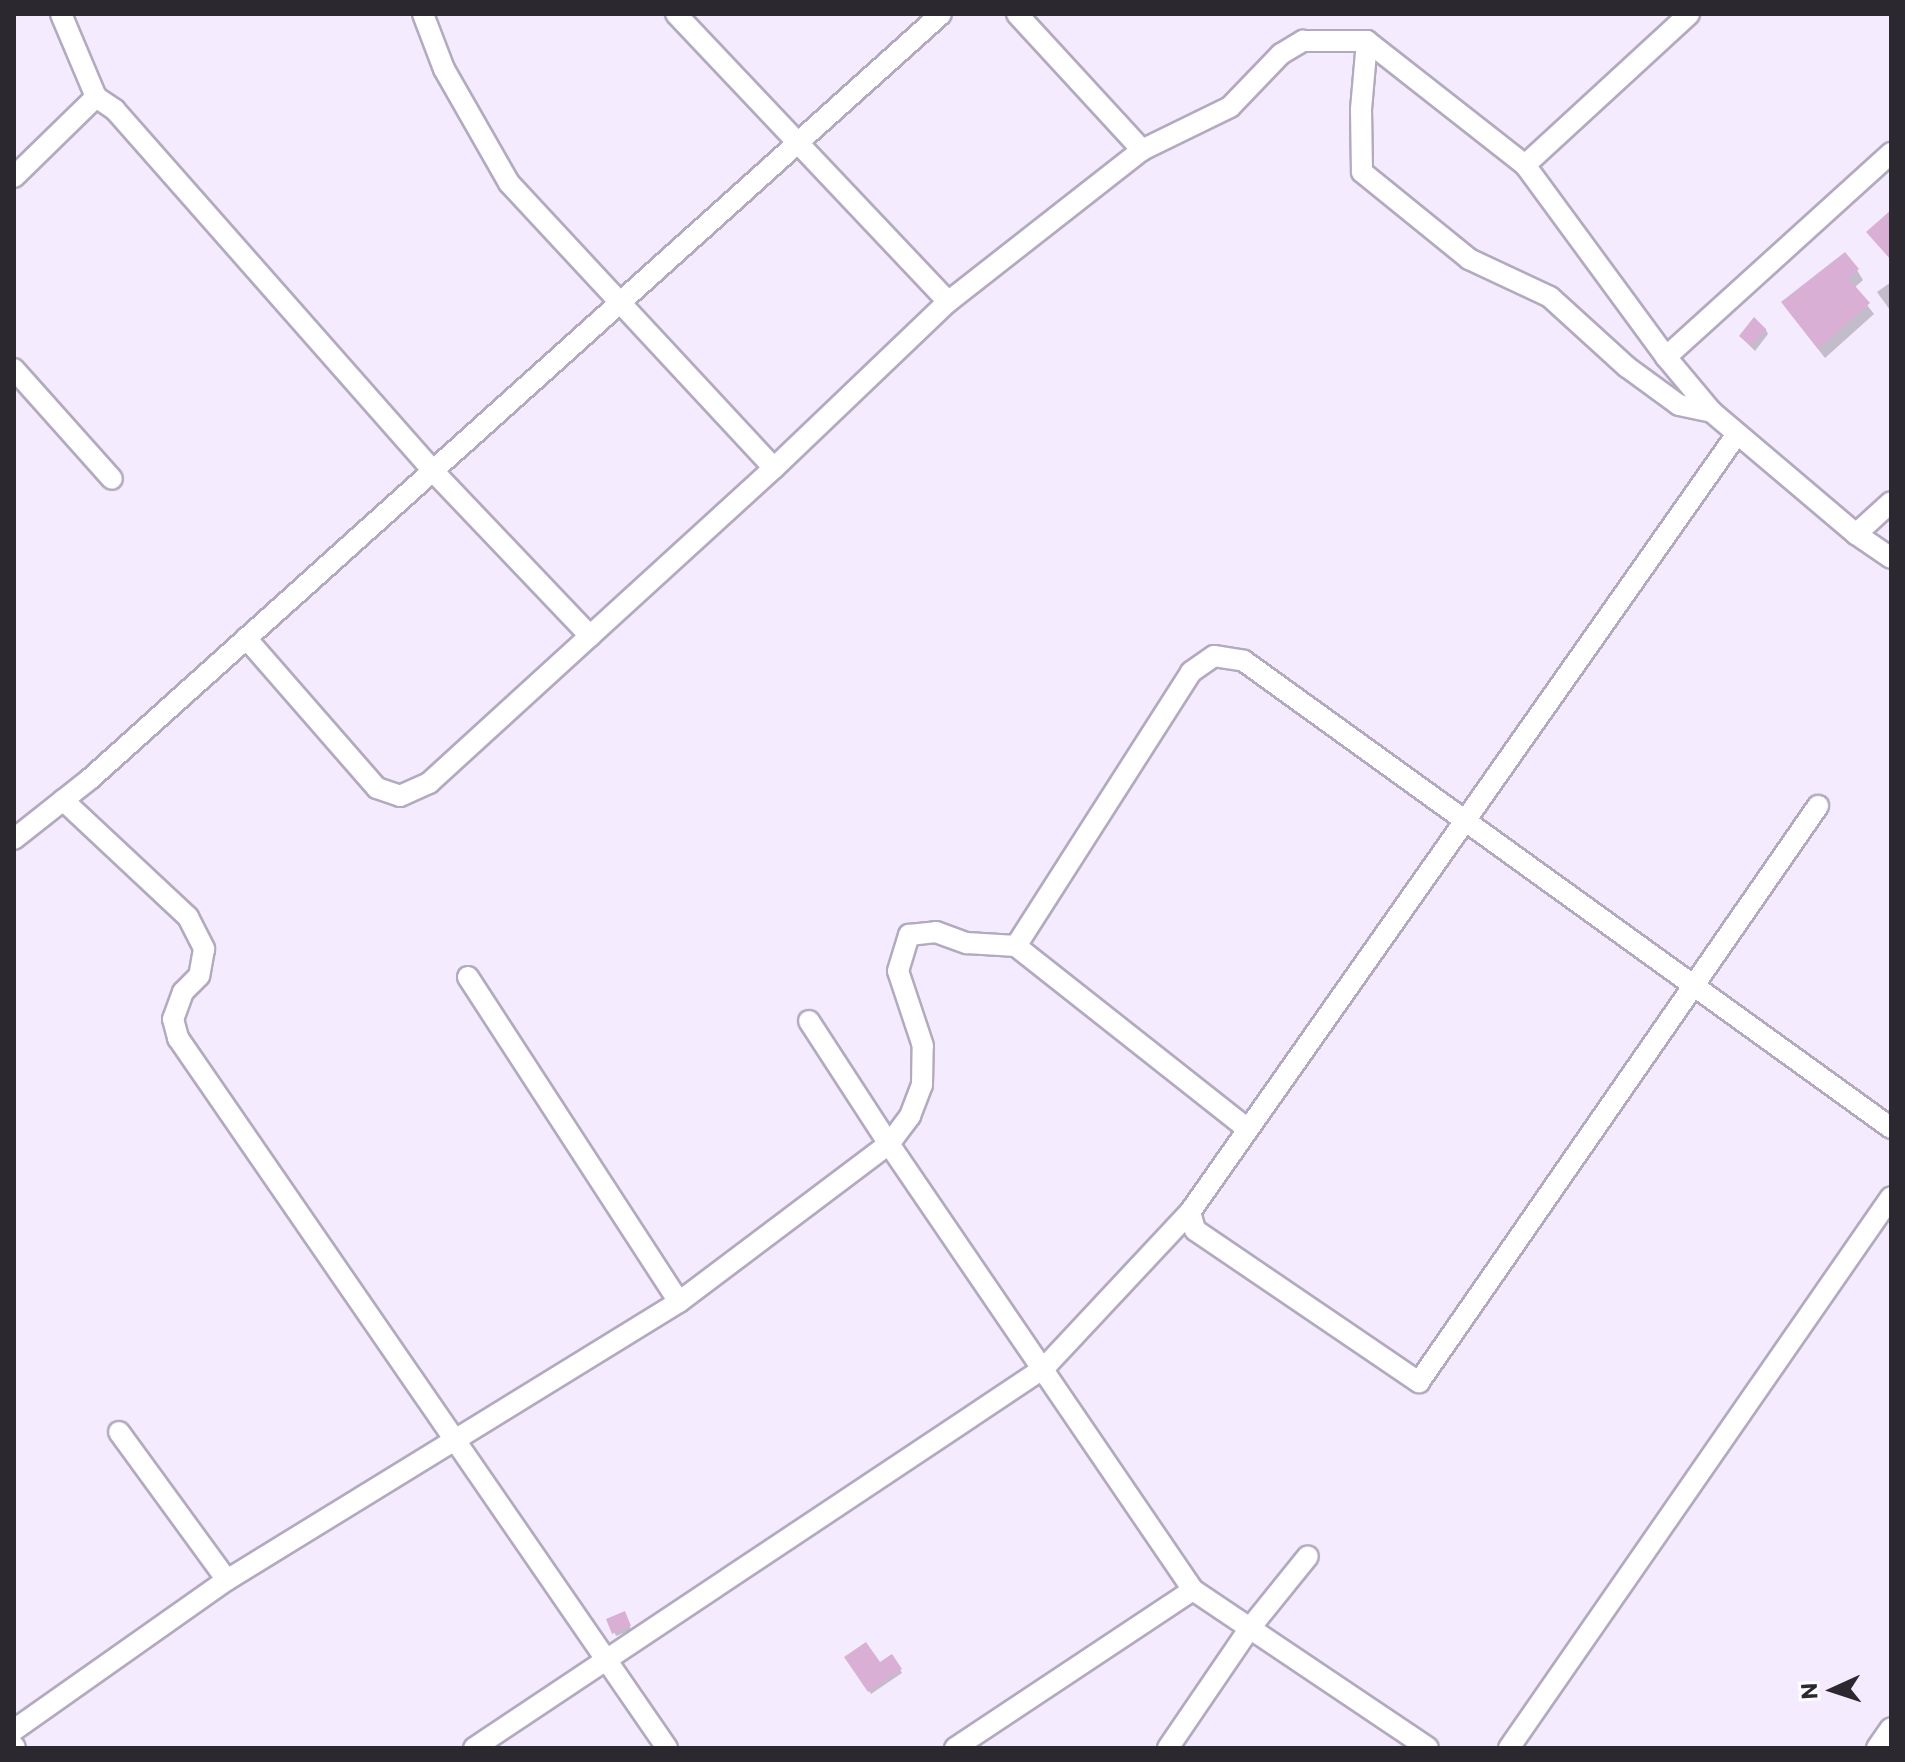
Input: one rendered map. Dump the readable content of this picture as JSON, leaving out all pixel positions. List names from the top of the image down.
{
  "north": "left"
}
